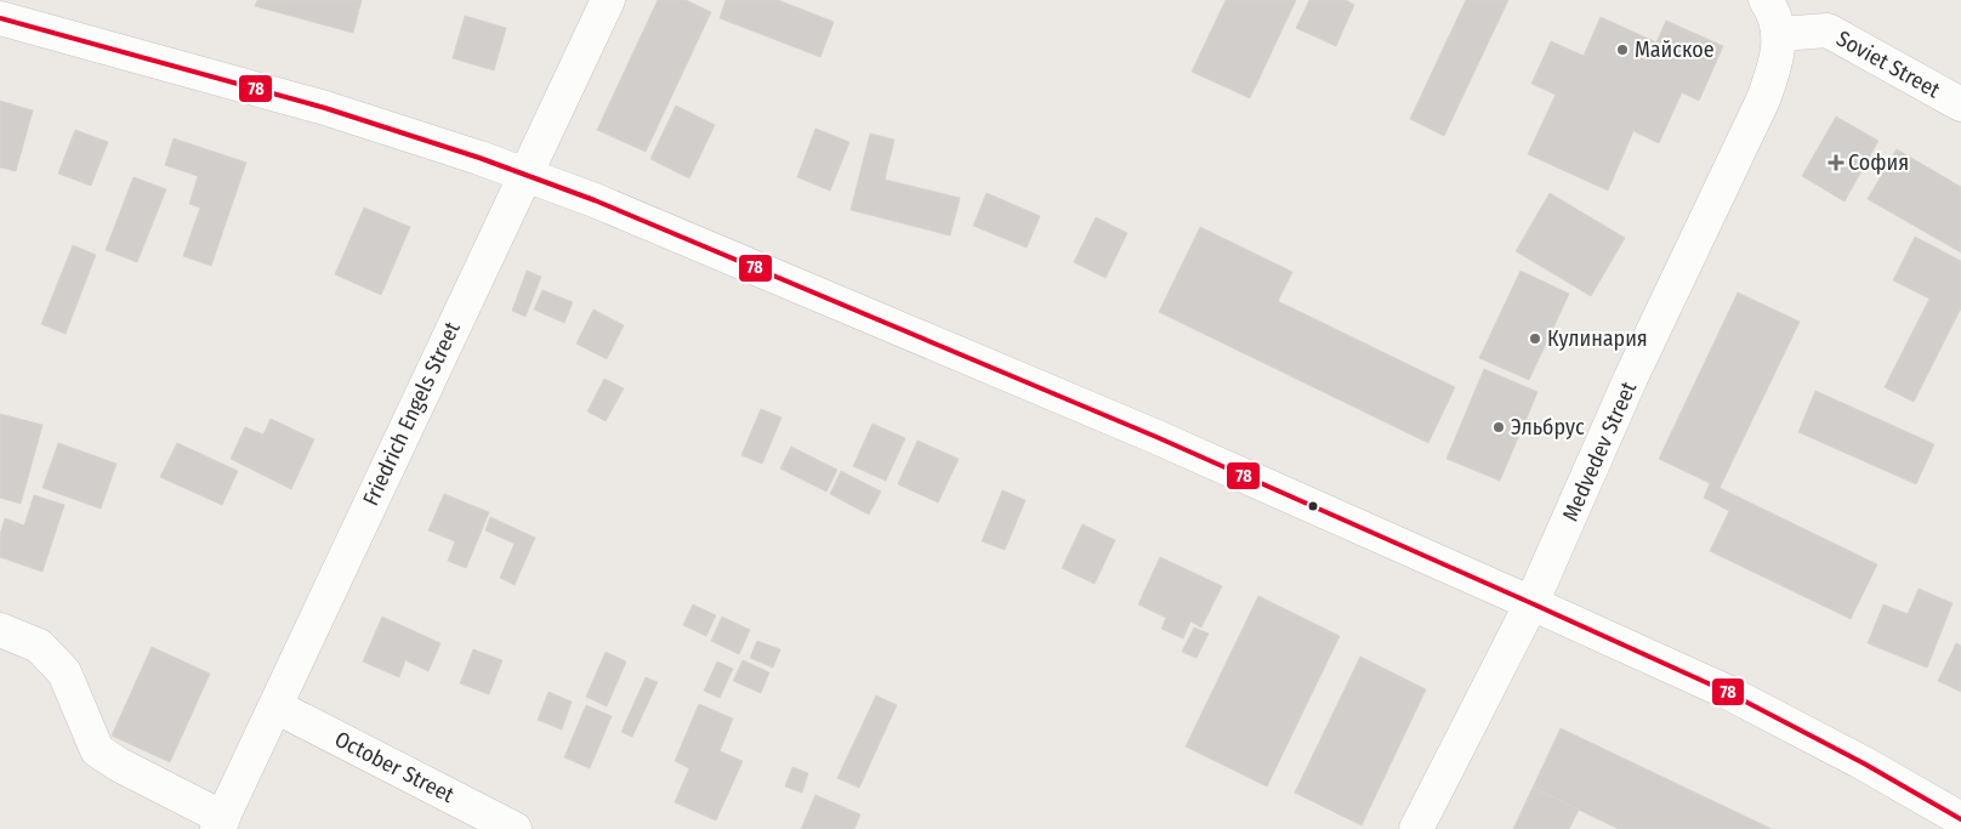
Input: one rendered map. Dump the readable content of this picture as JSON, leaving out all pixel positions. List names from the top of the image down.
{
  "streets": {
    "street": [
      "Soviet Street",
      "Friedrich Engels Street",
      "Medvedev Street",
      "October Street"
    ]
  },
  "crossings": [
    ["Soviet Street", "Medvedev Street"],
    ["Friedrich Engels Street", "October Street"]
  ],
  "places": {
    "other": ["Майское", "Кулинария", "Эльбрус"],
    "health": ["София"]
  },
  "lines": ["transit line 78"]
}
